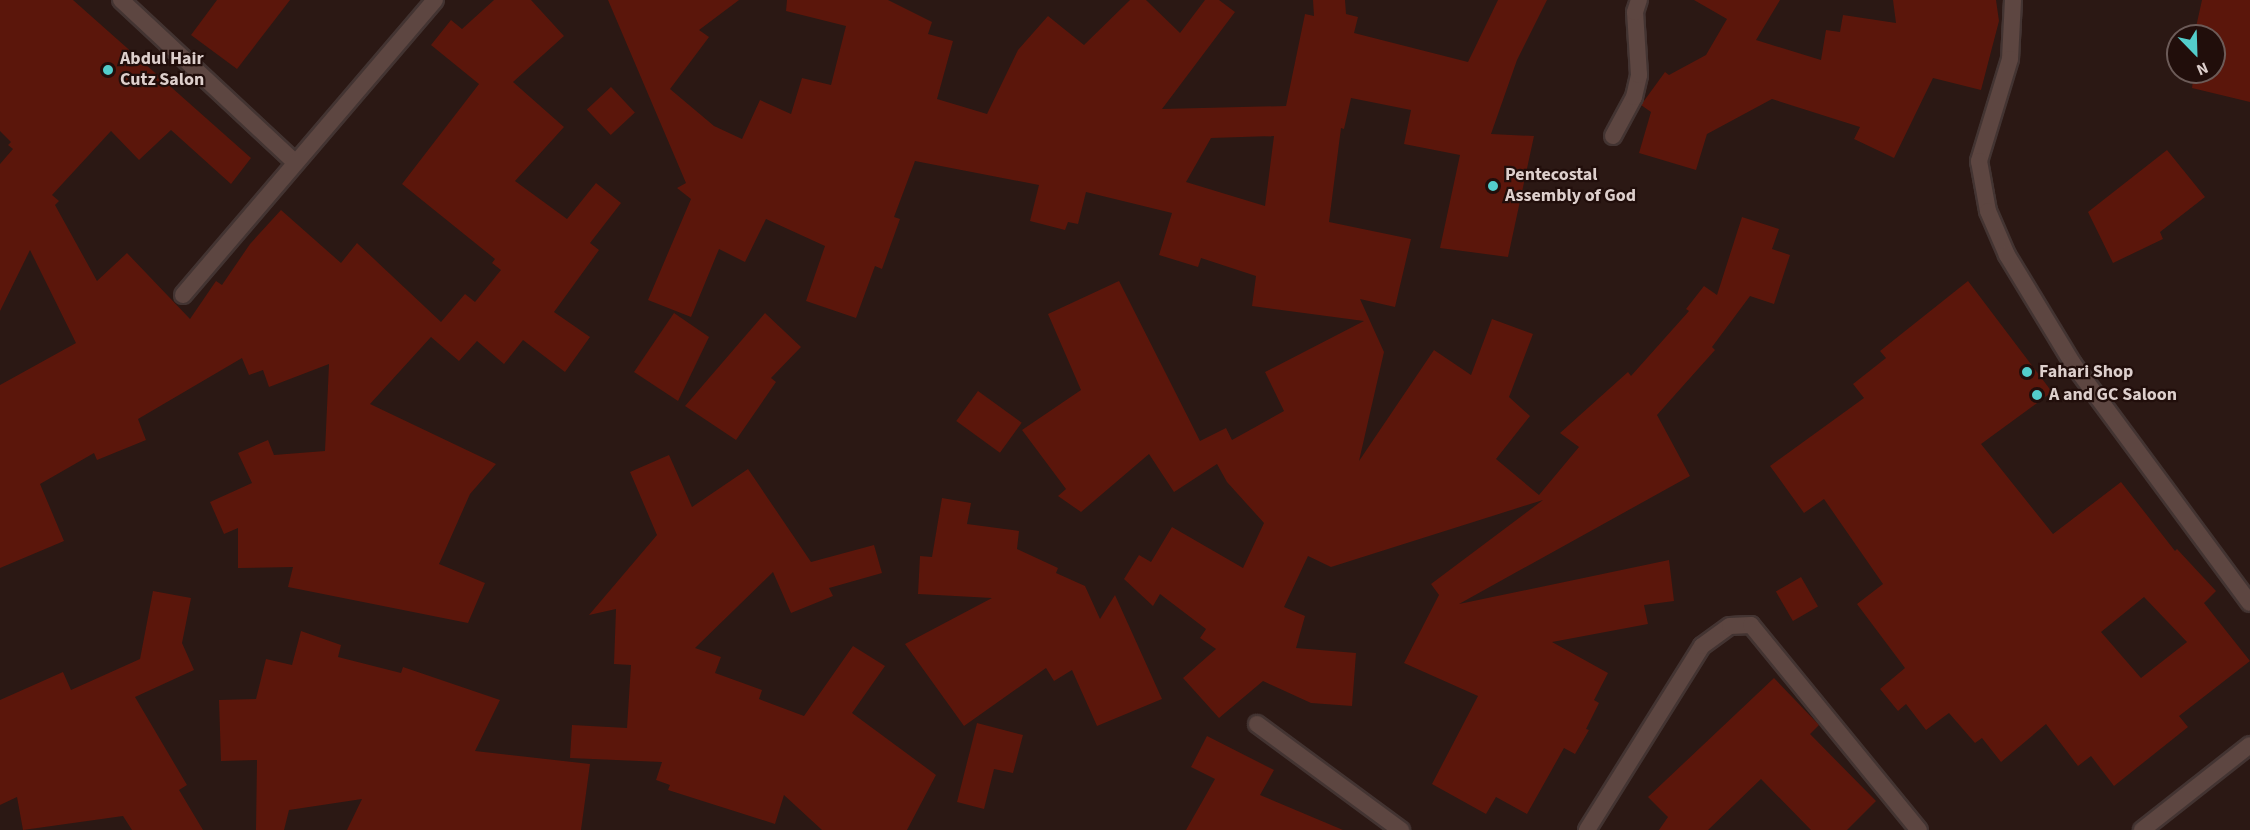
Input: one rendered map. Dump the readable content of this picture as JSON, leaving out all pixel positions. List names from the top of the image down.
{
  "places": [
    "Abdul Hair Cutz Salon",
    "Pentecostal Assembly of God",
    "Fahari Shop",
    "A and GC Saloon"
  ],
  "north": "bottom right"
}
